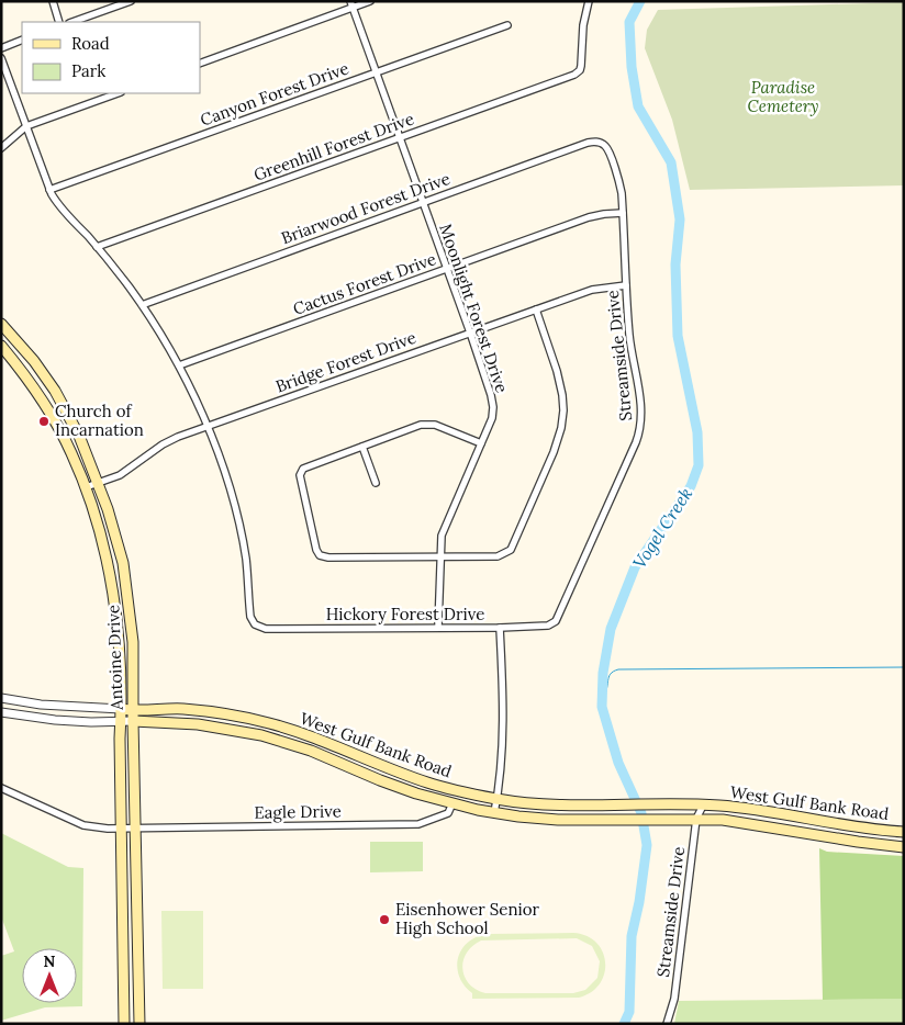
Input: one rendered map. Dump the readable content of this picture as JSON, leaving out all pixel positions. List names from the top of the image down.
{
  "streets": {
    "main road": ["Antoine Drive", "West Gulf Bank Road"],
    "street": [
      "Canyon Forest Drive",
      "Greenhill Forest Drive",
      "Briarwood Forest Drive",
      "Cactus Forest Drive",
      "Moonlight Forest Drive",
      "Streamside Drive",
      "Bridge Forest Drive",
      "Hickory Forest Drive",
      "Eagle Drive"
    ]
  },
  "crossings": [
    ["Canyon Forest Drive", "Moonlight Forest Drive"],
    ["Greenhill Forest Drive", "Moonlight Forest Drive"],
    ["Briarwood Forest Drive", "Moonlight Forest Drive"],
    ["Briarwood Forest Drive", "Streamside Drive"],
    ["Cactus Forest Drive", "Moonlight Forest Drive"],
    ["Cactus Forest Drive", "Streamside Drive"],
    ["Moonlight Forest Drive", "Bridge Forest Drive"],
    ["Moonlight Forest Drive", "Hickory Forest Drive"],
    ["Streamside Drive", "Bridge Forest Drive"],
    ["Streamside Drive", "Hickory Forest Drive"],
    ["Streamside Drive", "West Gulf Bank Road"],
    ["Bridge Forest Drive", "Hickory Forest Drive"],
    ["Bridge Forest Drive", "Antoine Drive"],
    ["Antoine Drive", "West Gulf Bank Road"],
    ["Antoine Drive", "Eagle Drive"],
    ["West Gulf Bank Road", "Eagle Drive"]
  ],
  "water": ["Vogel Creek"],
  "parks": ["Paradise Cemetery"],
  "places": ["Church of Incarnation", "Eisenhower Senior High School"],
  "legend": ["Road", "Park"],
  "north": "top"
}
